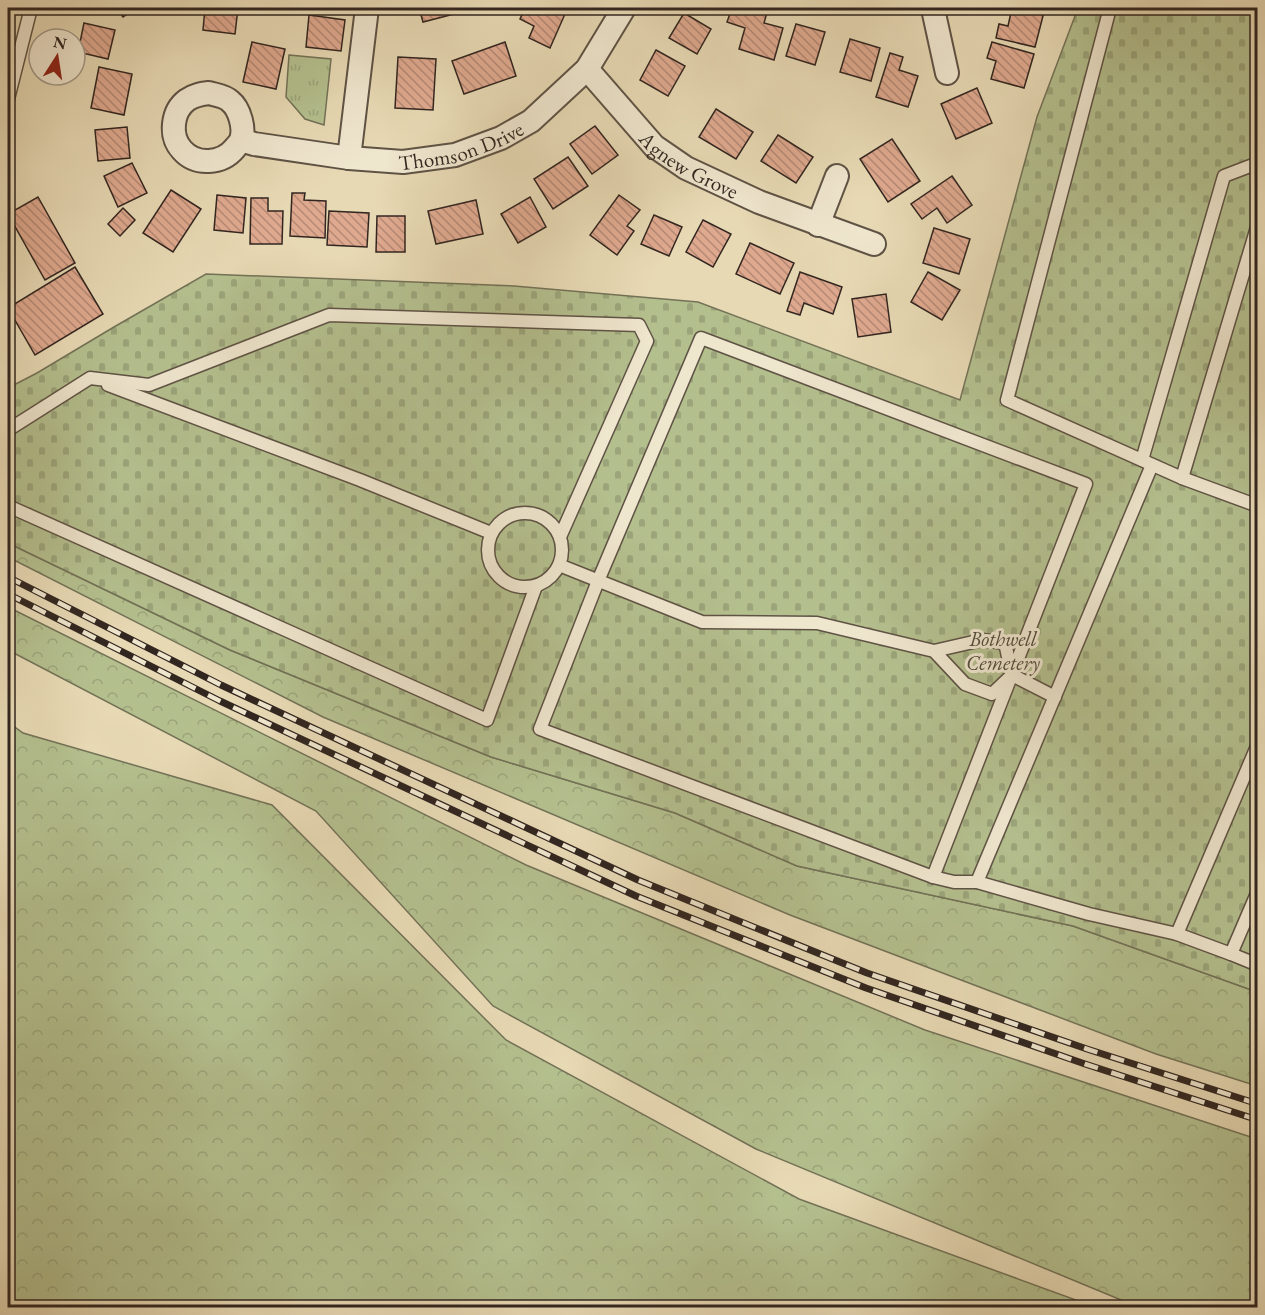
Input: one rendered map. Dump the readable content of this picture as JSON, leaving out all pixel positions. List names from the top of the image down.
{
  "streets": {
    "street": ["Thomson Drive", "Agnew Grove"]
  },
  "crossings": [
    ["Thomson Drive", "Agnew Grove"]
  ],
  "parks": ["Bothwell Cemetery"],
  "north": "top"
}
